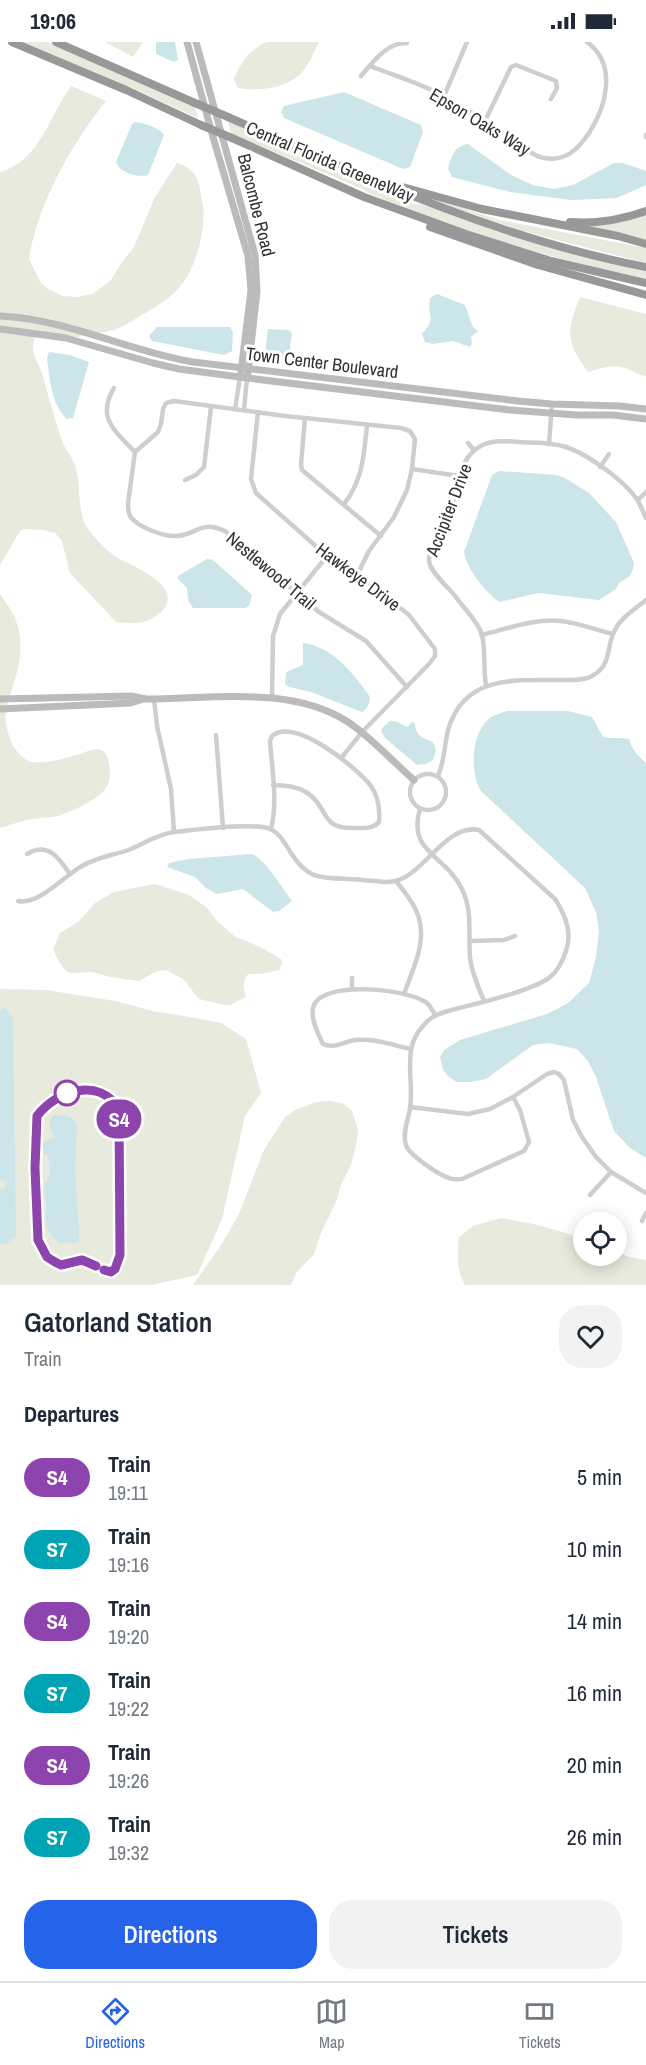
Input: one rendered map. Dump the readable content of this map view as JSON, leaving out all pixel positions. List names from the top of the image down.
{
  "streets": {
    "highway": ["Central Florida GreeneWay"],
    "main road": ["Balcombe Road", "Town Center Boulevard"],
    "street": [
      "Epson Oaks Way",
      "Accipiter Drive",
      "Nestlewood Trail",
      "Hawkeye Drive"
    ]
  },
  "crossings": [
    ["Balcombe Road", "Town Center Boulevard"],
    ["Nestlewood Trail", "Hawkeye Drive"]
  ],
  "page": {
    "status": "19:06",
    "on_map": "S4",
    "heading": [
      ["Gatorland Station", "Train"],
      "Departures"
    ],
    "list": [
      {
        "mark": "S4",
        "name": "Train",
        "note": "19:11",
        "value": "5 min"
      },
      {
        "mark": "S7",
        "name": "Train",
        "note": "19:16",
        "value": "10 min"
      },
      {
        "mark": "S4",
        "name": "Train",
        "note": "19:20",
        "value": "14 min"
      },
      {
        "mark": "S7",
        "name": "Train",
        "note": "19:22",
        "value": "16 min"
      },
      {
        "mark": "S4",
        "name": "Train",
        "note": "19:26",
        "value": "20 min"
      },
      {
        "mark": "S7",
        "name": "Train",
        "note": "19:32",
        "value": "26 min"
      }
    ],
    "buttons": ["Directions", "Tickets"],
    "tabs": ["Directions", "Map", "Tickets"]
  }
}
